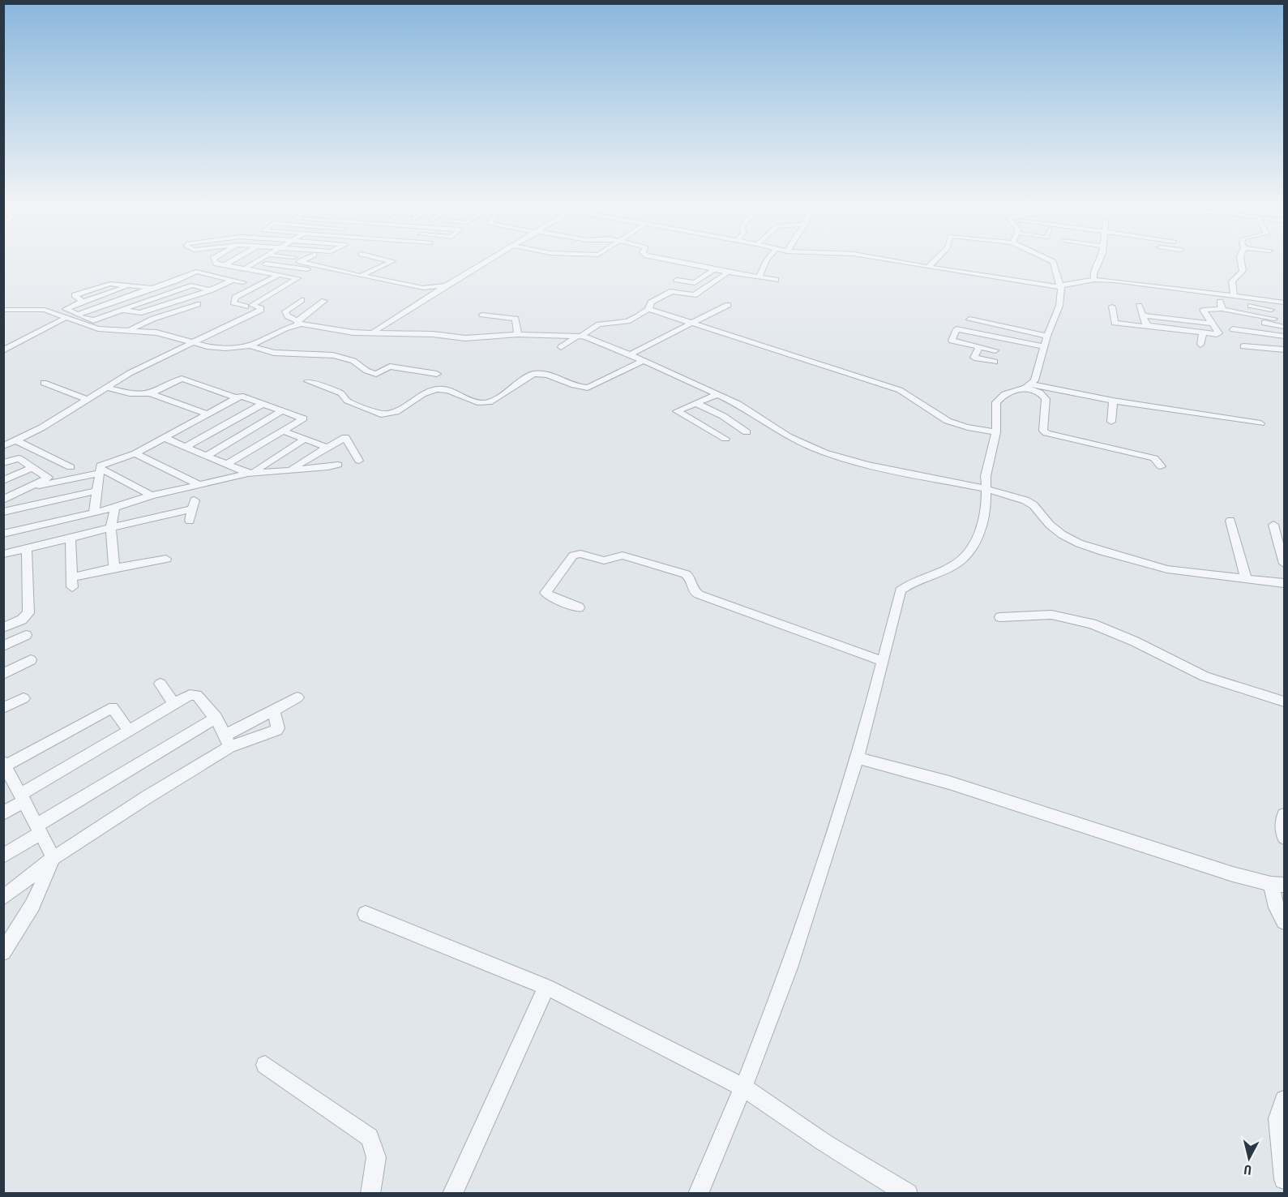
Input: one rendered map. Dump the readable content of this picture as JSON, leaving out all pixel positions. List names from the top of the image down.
{
  "north": "bottom"
}
